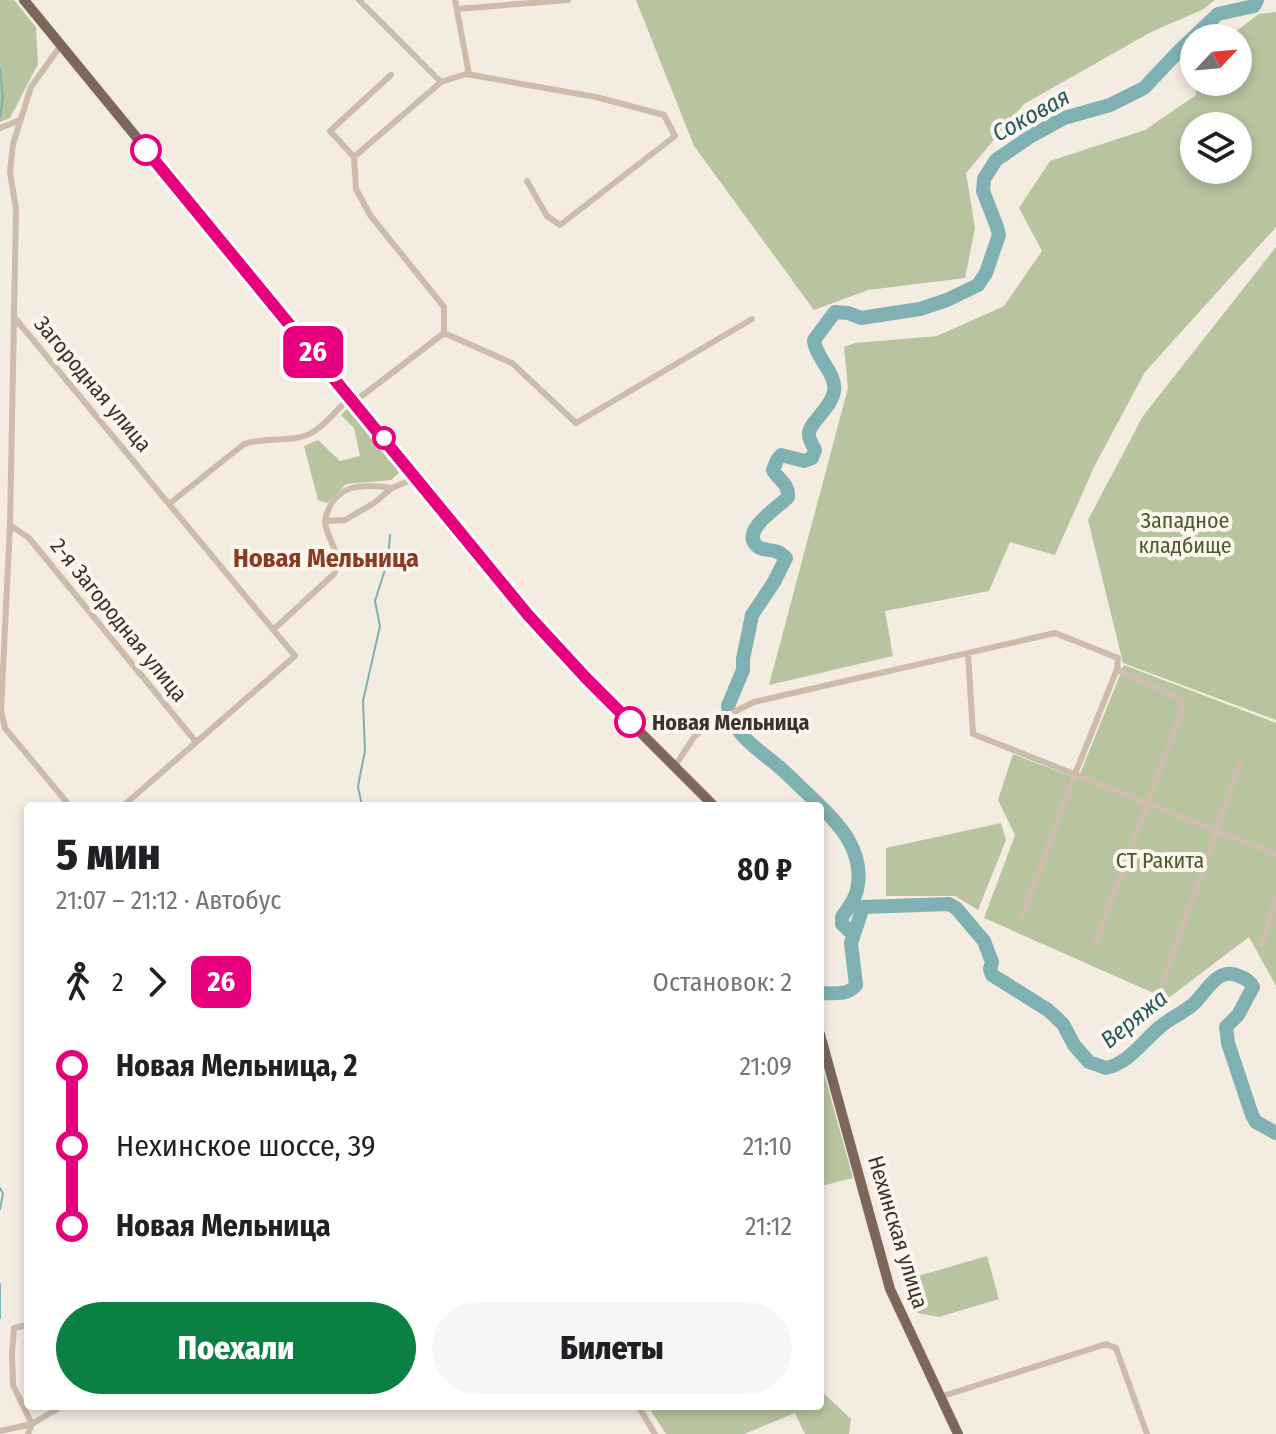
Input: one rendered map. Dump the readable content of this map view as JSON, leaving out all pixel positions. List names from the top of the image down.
{
  "streets": {
    "main road": ["Нехинская улица"],
    "street": ["Загородная улица", "2-я Загородная улица"]
  },
  "crossings": [
    ["Загородная улица", "2-я Загородная улица"]
  ],
  "districts": ["Новая Мельница"],
  "water": ["Соковая", "Веряжа"],
  "parks": ["Западное кладбище", "СТ Ракита"],
  "places": ["Новая Мельница"],
  "lines": ["bus line 26"],
  "north": "top right",
  "page": {
    "on_map": "26",
    "heading": ["5 мин", "21:07 – 21:12 · Автобус", "80 ₽"],
    "legs": ["2", "26", "Остановок: 2"],
    "list": [
      {
        "name": "Новая Мельница, 2",
        "value": "21:09"
      },
      {
        "name": "Нехинское шоссе, 39",
        "value": "21:10"
      },
      {
        "name": "Новая Мельница",
        "value": "21:12"
      }
    ],
    "buttons": ["Поехали", "Билеты"]
  }
}
